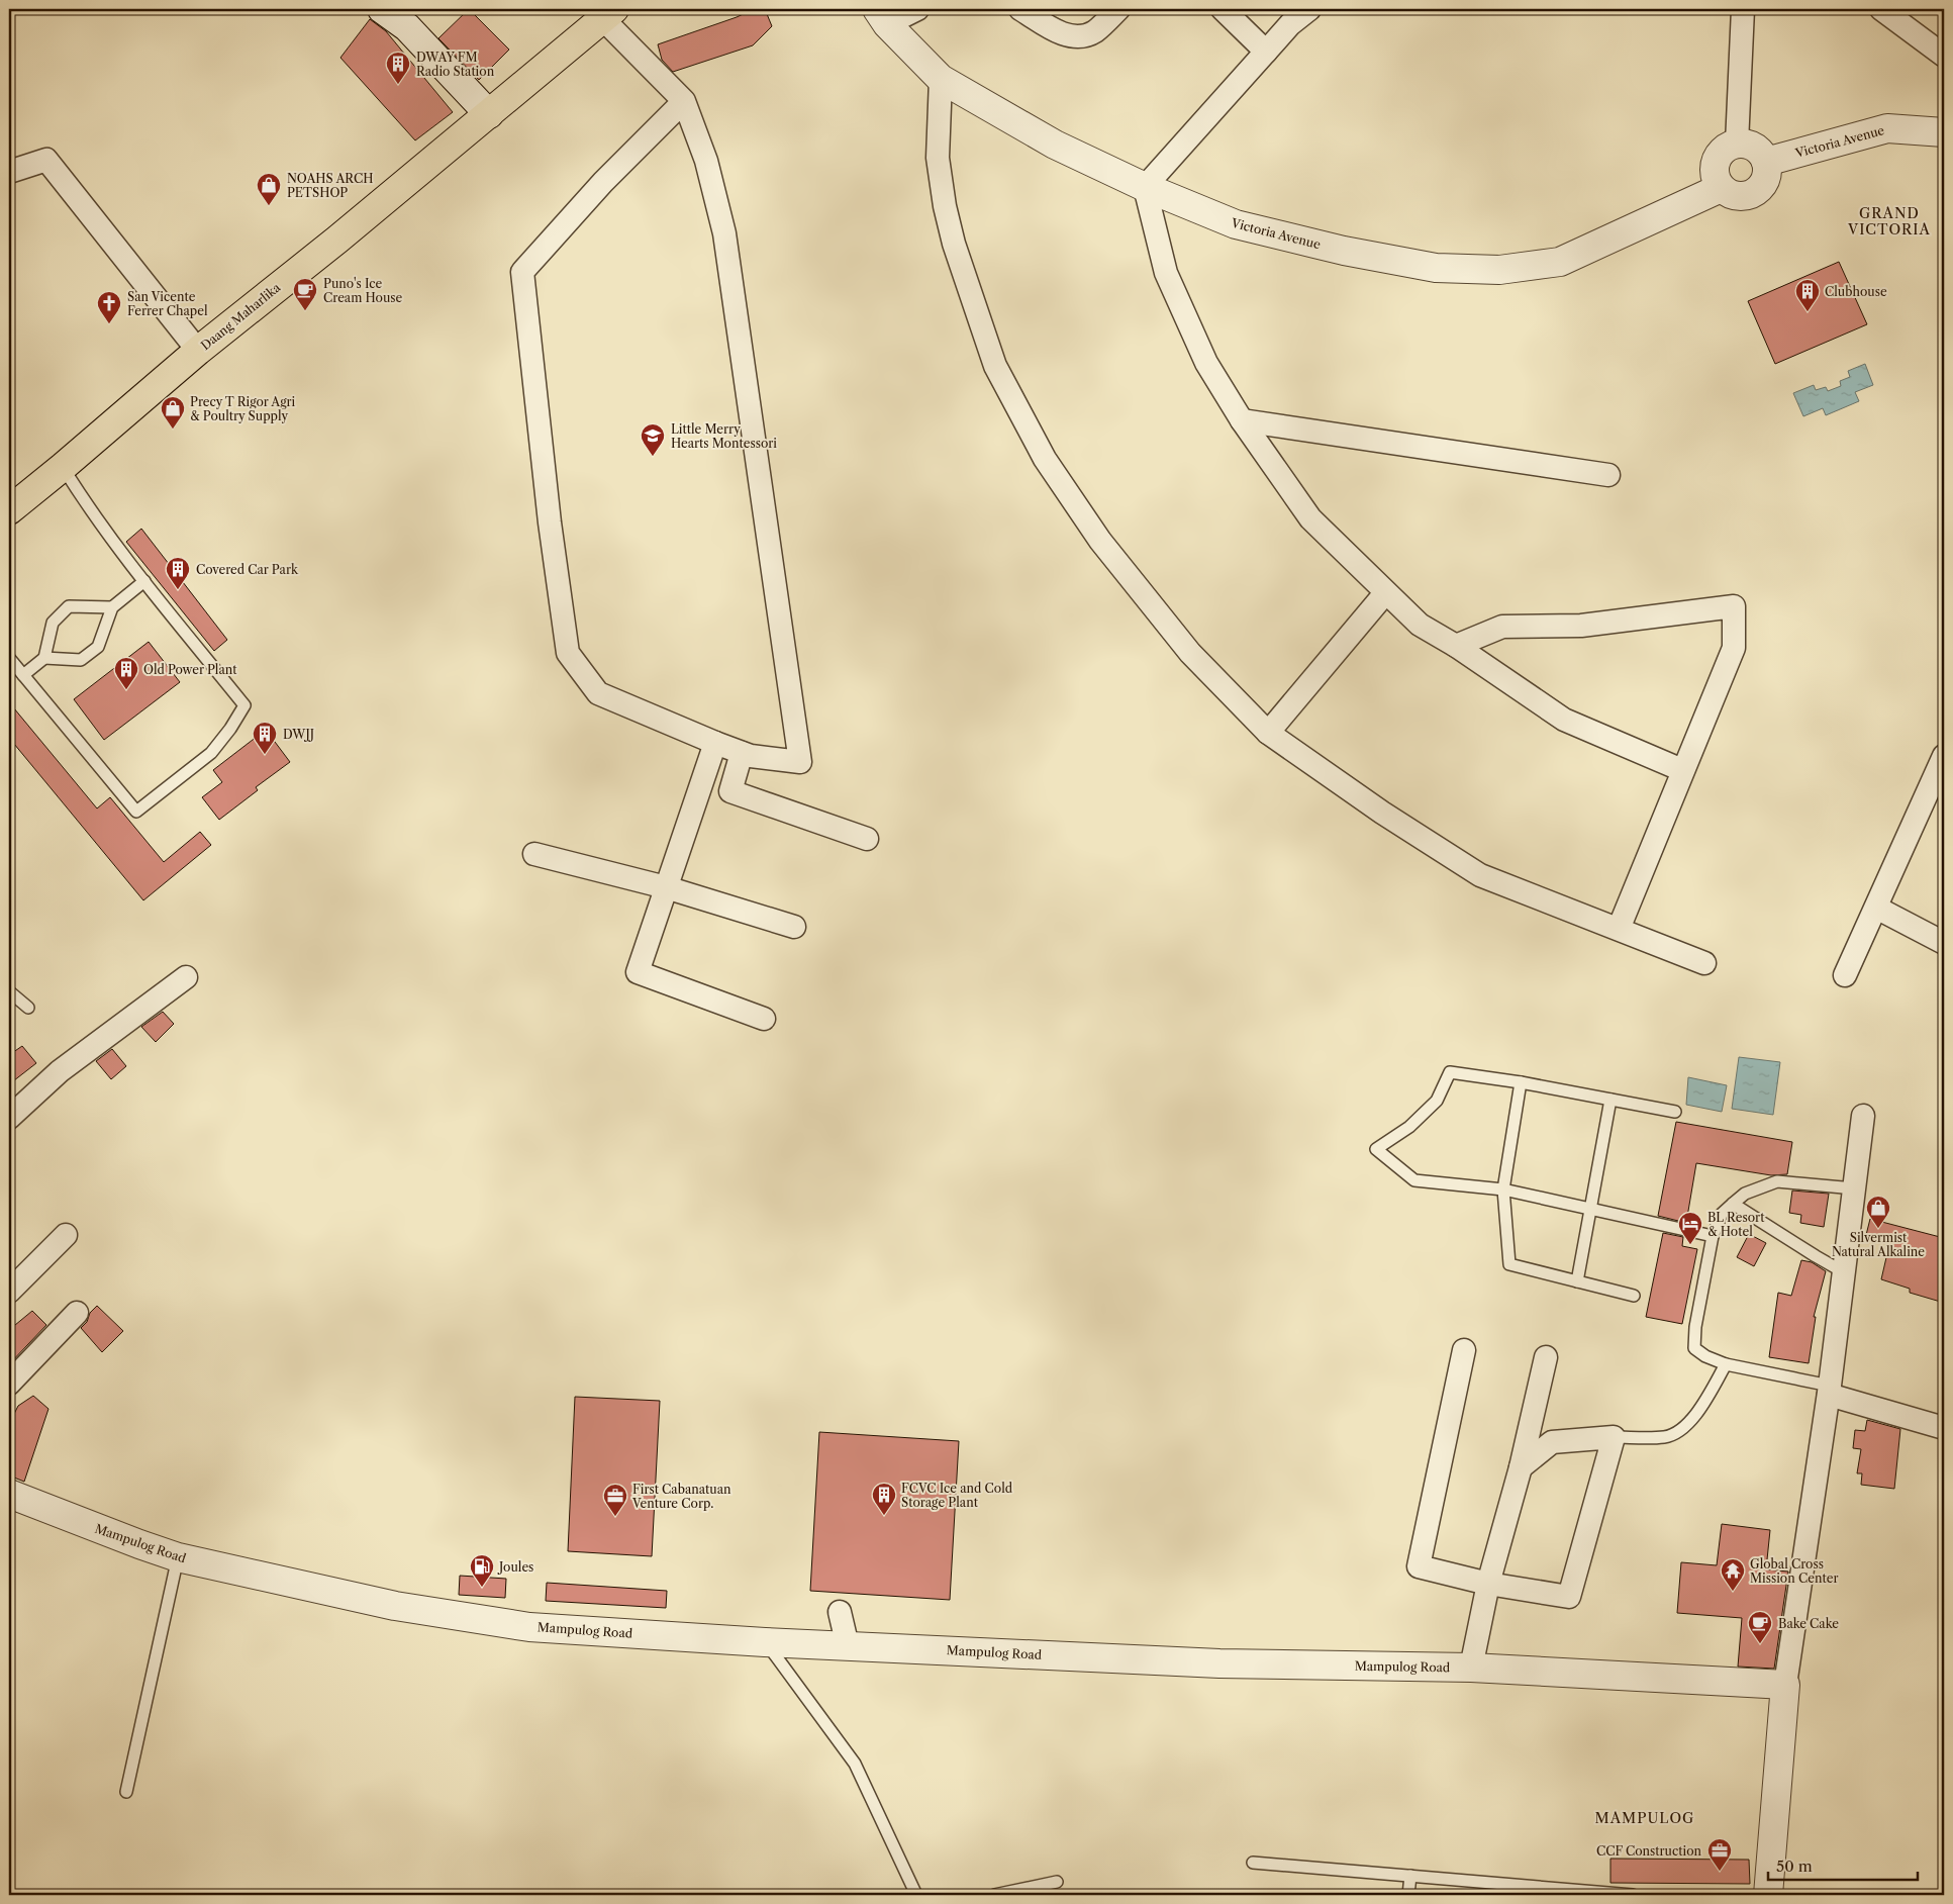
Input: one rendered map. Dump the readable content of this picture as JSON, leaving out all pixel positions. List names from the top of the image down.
{
  "streets": {
    "highway": ["Daang Maharlika"],
    "street": ["Victoria Avenue", "Mampulog Road"]
  },
  "districts": ["GRAND VICTORIA", "MAMPULOG"],
  "places": {
    "building": [
      "DWAY FM Radio Station",
      "Clubhouse",
      "Covered Car Park",
      "Old Power Plant",
      "DWJJ",
      "FCVC Ice and Cold Storage Plant"
    ],
    "shop": ["NOAHS ARCH PETSHOP", "Precy T Rigor Agri & Poultry Supply", "Silvermist Natural Alkaline"],
    "cafe": ["Puno's Ice Cream House", "Bake Cake"],
    "church": ["San Vicente Ferrer Chapel"],
    "school or university": ["Little Merry Hearts Montessori"],
    "hotel": ["BL Resort & Hotel"],
    "office": ["First Cabanatuan Venture Corp.", "CCF Construction"],
    "fuel station": ["Joules"],
    "temple": ["Global Cross Mission Center"]
  },
  "scale_bar": "50 m"
}
